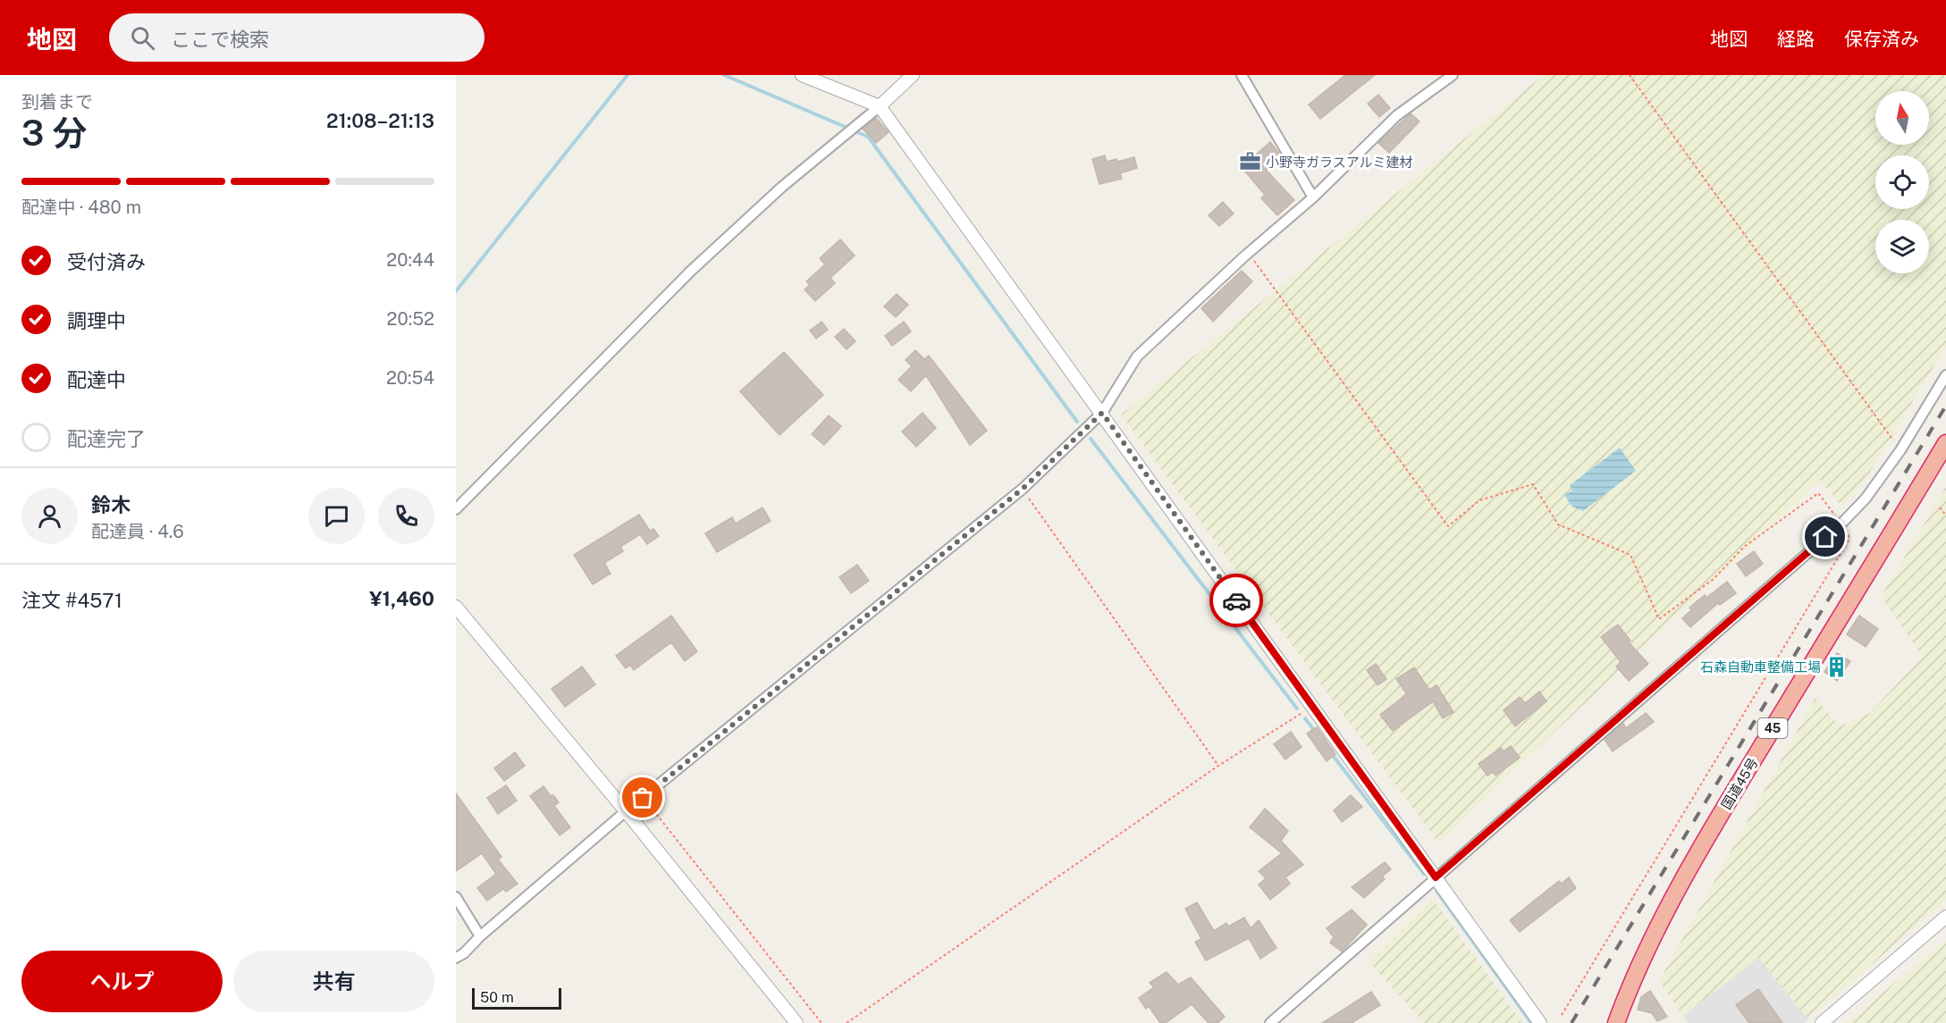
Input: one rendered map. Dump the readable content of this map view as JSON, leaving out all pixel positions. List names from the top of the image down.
{
  "streets": {
    "highway": ["45", "国道45号"]
  },
  "places": {
    "office": ["小野寺ガラスアルミ建材"],
    "building": ["石森自動車整備工場"]
  },
  "scale_bar": "50 m",
  "north": "top",
  "page": {
    "header": "地図",
    "search": "ここで検索",
    "nav": ["地図", "経路", "保存済み"],
    "heading": ["3 分", "到着まで", "21:08–21:13"],
    "panel": [
      "鈴木",
      "配達員 · 4.6",
      "注文 #4571",
      "¥1,460"
    ],
    "bar": "配達中 · 480 m",
    "list": [
      ["受付済み", "20:44"],
      ["調理中", "20:52"],
      ["配達中", "20:54"],
      "配達完了"
    ],
    "buttons": ["ヘルプ", "共有"],
    "scale": "50 m"
  }
}
